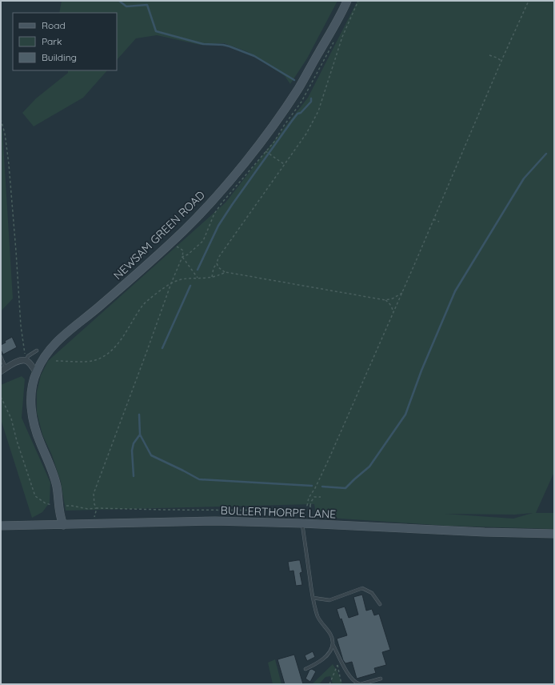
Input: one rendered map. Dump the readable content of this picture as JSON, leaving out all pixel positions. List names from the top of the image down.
{
  "streets": {
    "street": ["NEWSAM GREEN ROAD", "BULLERTHORPE LANE"]
  },
  "crossings": [
    ["NEWSAM GREEN ROAD", "BULLERTHORPE LANE"]
  ],
  "legend": ["Road", "Park", "Building"]
}
